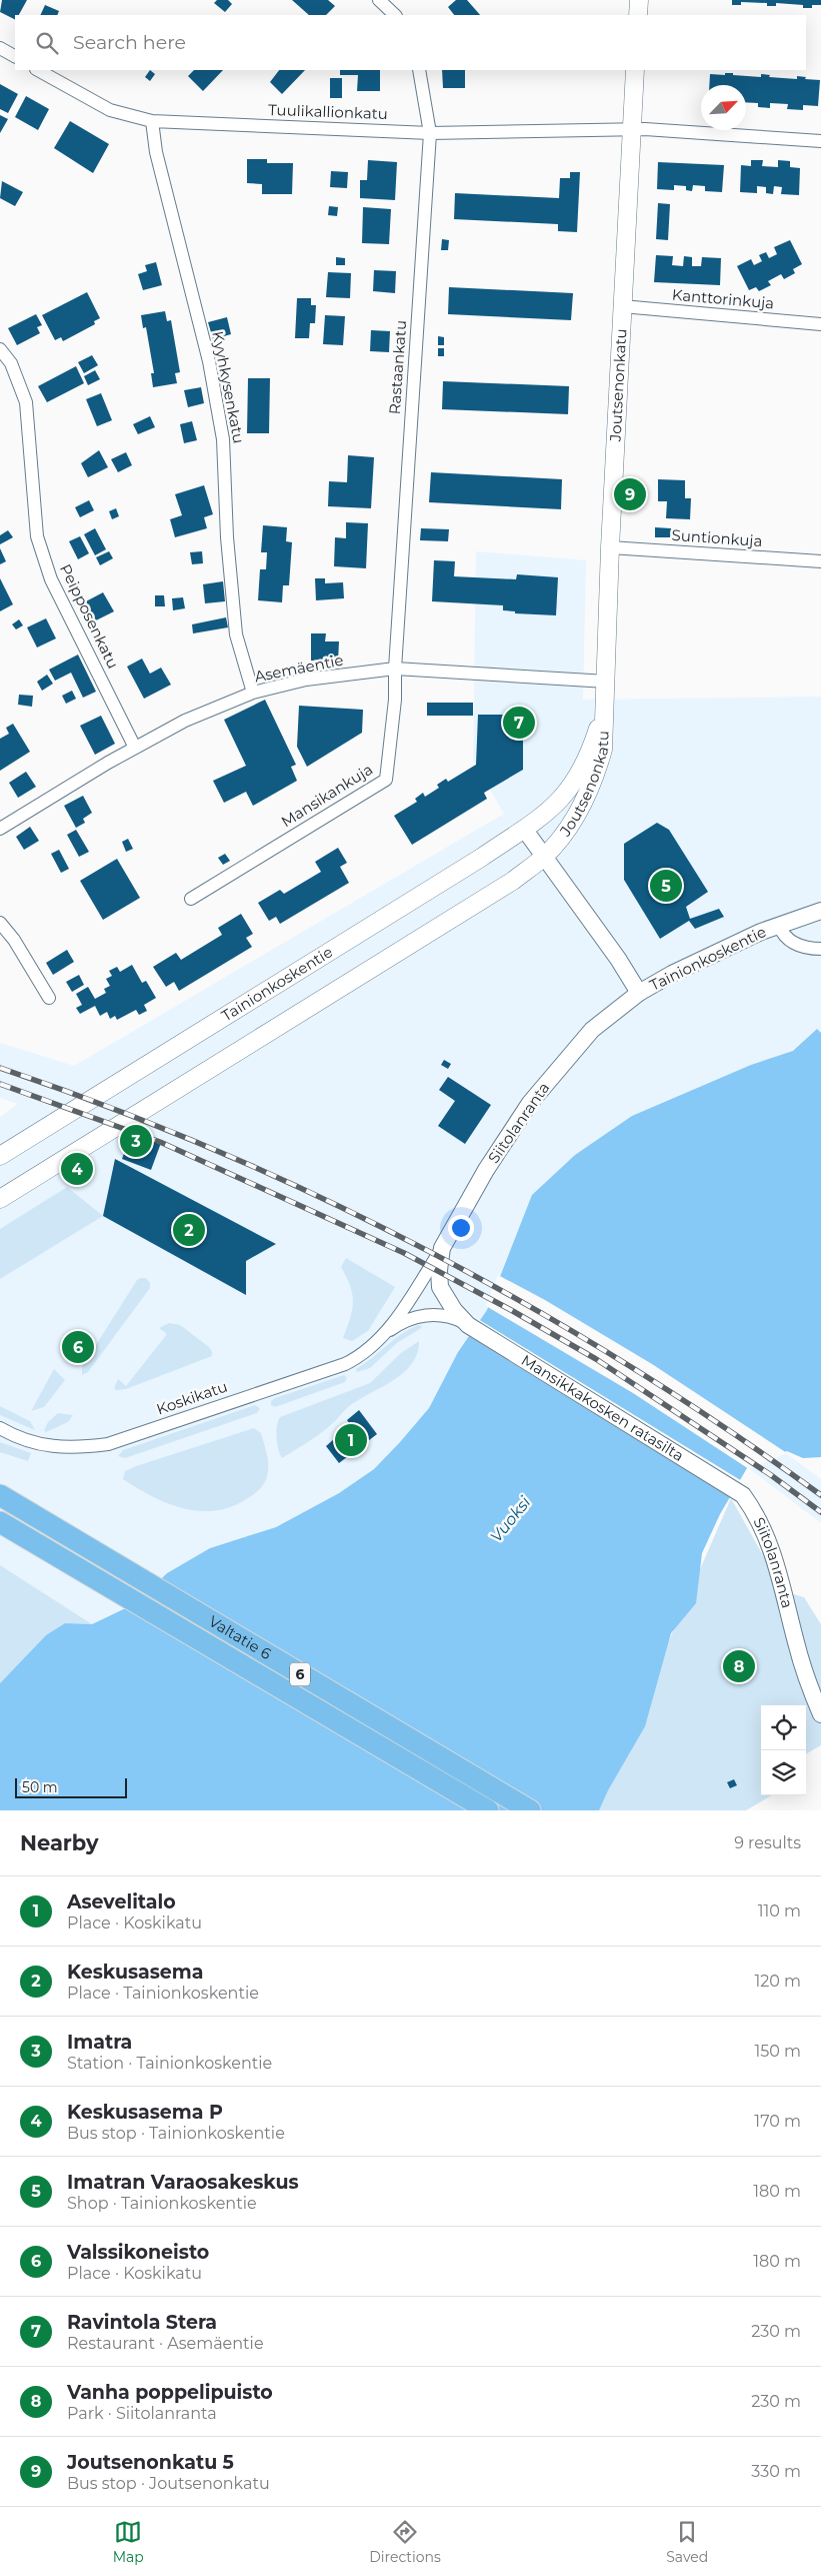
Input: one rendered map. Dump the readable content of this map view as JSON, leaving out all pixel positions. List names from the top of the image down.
{
  "streets": {
    "highway": ["Valtatie 6", "6"],
    "main road": ["Joutsenonkatu", "Tainionkoskentie"],
    "street": [
      "Tuulikallionkatu",
      "Kanttorinkuja",
      "Rastaankatu",
      "Kyyhkysenkatu",
      "Suntionkuja",
      "Peipposenkatu",
      "Asemäentie",
      "Mansikankuja",
      "Siitolanranta",
      "Koskikatu",
      "Mansikkakosken ratasilta"
    ]
  },
  "crossings": [
    ["Tuulikallionkatu", "Rastaankatu"],
    ["Tuulikallionkatu", "Joutsenonkatu"],
    ["Tuulikallionkatu", "Kyyhkysenkatu"],
    ["Kanttorinkuja", "Joutsenonkatu"],
    ["Rastaankatu", "Asemäentie"],
    ["Rastaankatu", "Mansikankuja"],
    ["Joutsenonkatu", "Suntionkuja"],
    ["Joutsenonkatu", "Asemäentie"],
    ["Joutsenonkatu", "Tainionkoskentie"],
    ["Kyyhkysenkatu", "Asemäentie"],
    ["Peipposenkatu", "Asemäentie"],
    ["Asemäentie", "Mansikankuja"],
    ["Tainionkoskentie", "Siitolanranta"],
    ["Siitolanranta", "Koskikatu"],
    ["Siitolanranta", "Mansikkakosken ratasilta"],
    ["Koskikatu", "Mansikkakosken ratasilta"]
  ],
  "water": ["Vuoksi"],
  "scale_bar": "50 m",
  "north": "top right",
  "page": {
    "search": "Search here",
    "pins": [
      "9",
      "7",
      "5",
      "3",
      "4",
      "2",
      "6",
      "1",
      "8"
    ],
    "scale": "50 m",
    "heading": ["Nearby", "9 results"],
    "list": [
      {
        "mark": "1",
        "name": "Asevelitalo",
        "note": "Place · Koskikatu",
        "value": "110 m"
      },
      {
        "mark": "2",
        "name": "Keskusasema",
        "note": "Place · Tainionkoskentie",
        "value": "120 m"
      },
      {
        "mark": "3",
        "name": "Imatra",
        "note": "Station · Tainionkoskentie",
        "value": "150 m"
      },
      {
        "mark": "4",
        "name": "Keskusasema P",
        "note": "Bus stop · Tainionkoskentie",
        "value": "170 m"
      },
      {
        "mark": "5",
        "name": "Imatran Varaosakeskus",
        "note": "Shop · Tainionkoskentie",
        "value": "180 m"
      },
      {
        "mark": "6",
        "name": "Valssikoneisto",
        "note": "Place · Koskikatu",
        "value": "180 m"
      },
      {
        "mark": "7",
        "name": "Ravintola Stera",
        "note": "Restaurant · Asemäentie",
        "value": "230 m"
      },
      {
        "mark": "8",
        "name": "Vanha poppelipuisto",
        "note": "Park · Siitolanranta",
        "value": "230 m"
      },
      {
        "mark": "9",
        "name": "Joutsenonkatu 5",
        "note": "Bus stop · Joutsenonkatu",
        "value": "330 m"
      }
    ],
    "nav": ["Map", "Directions", "Saved"]
  }
}
